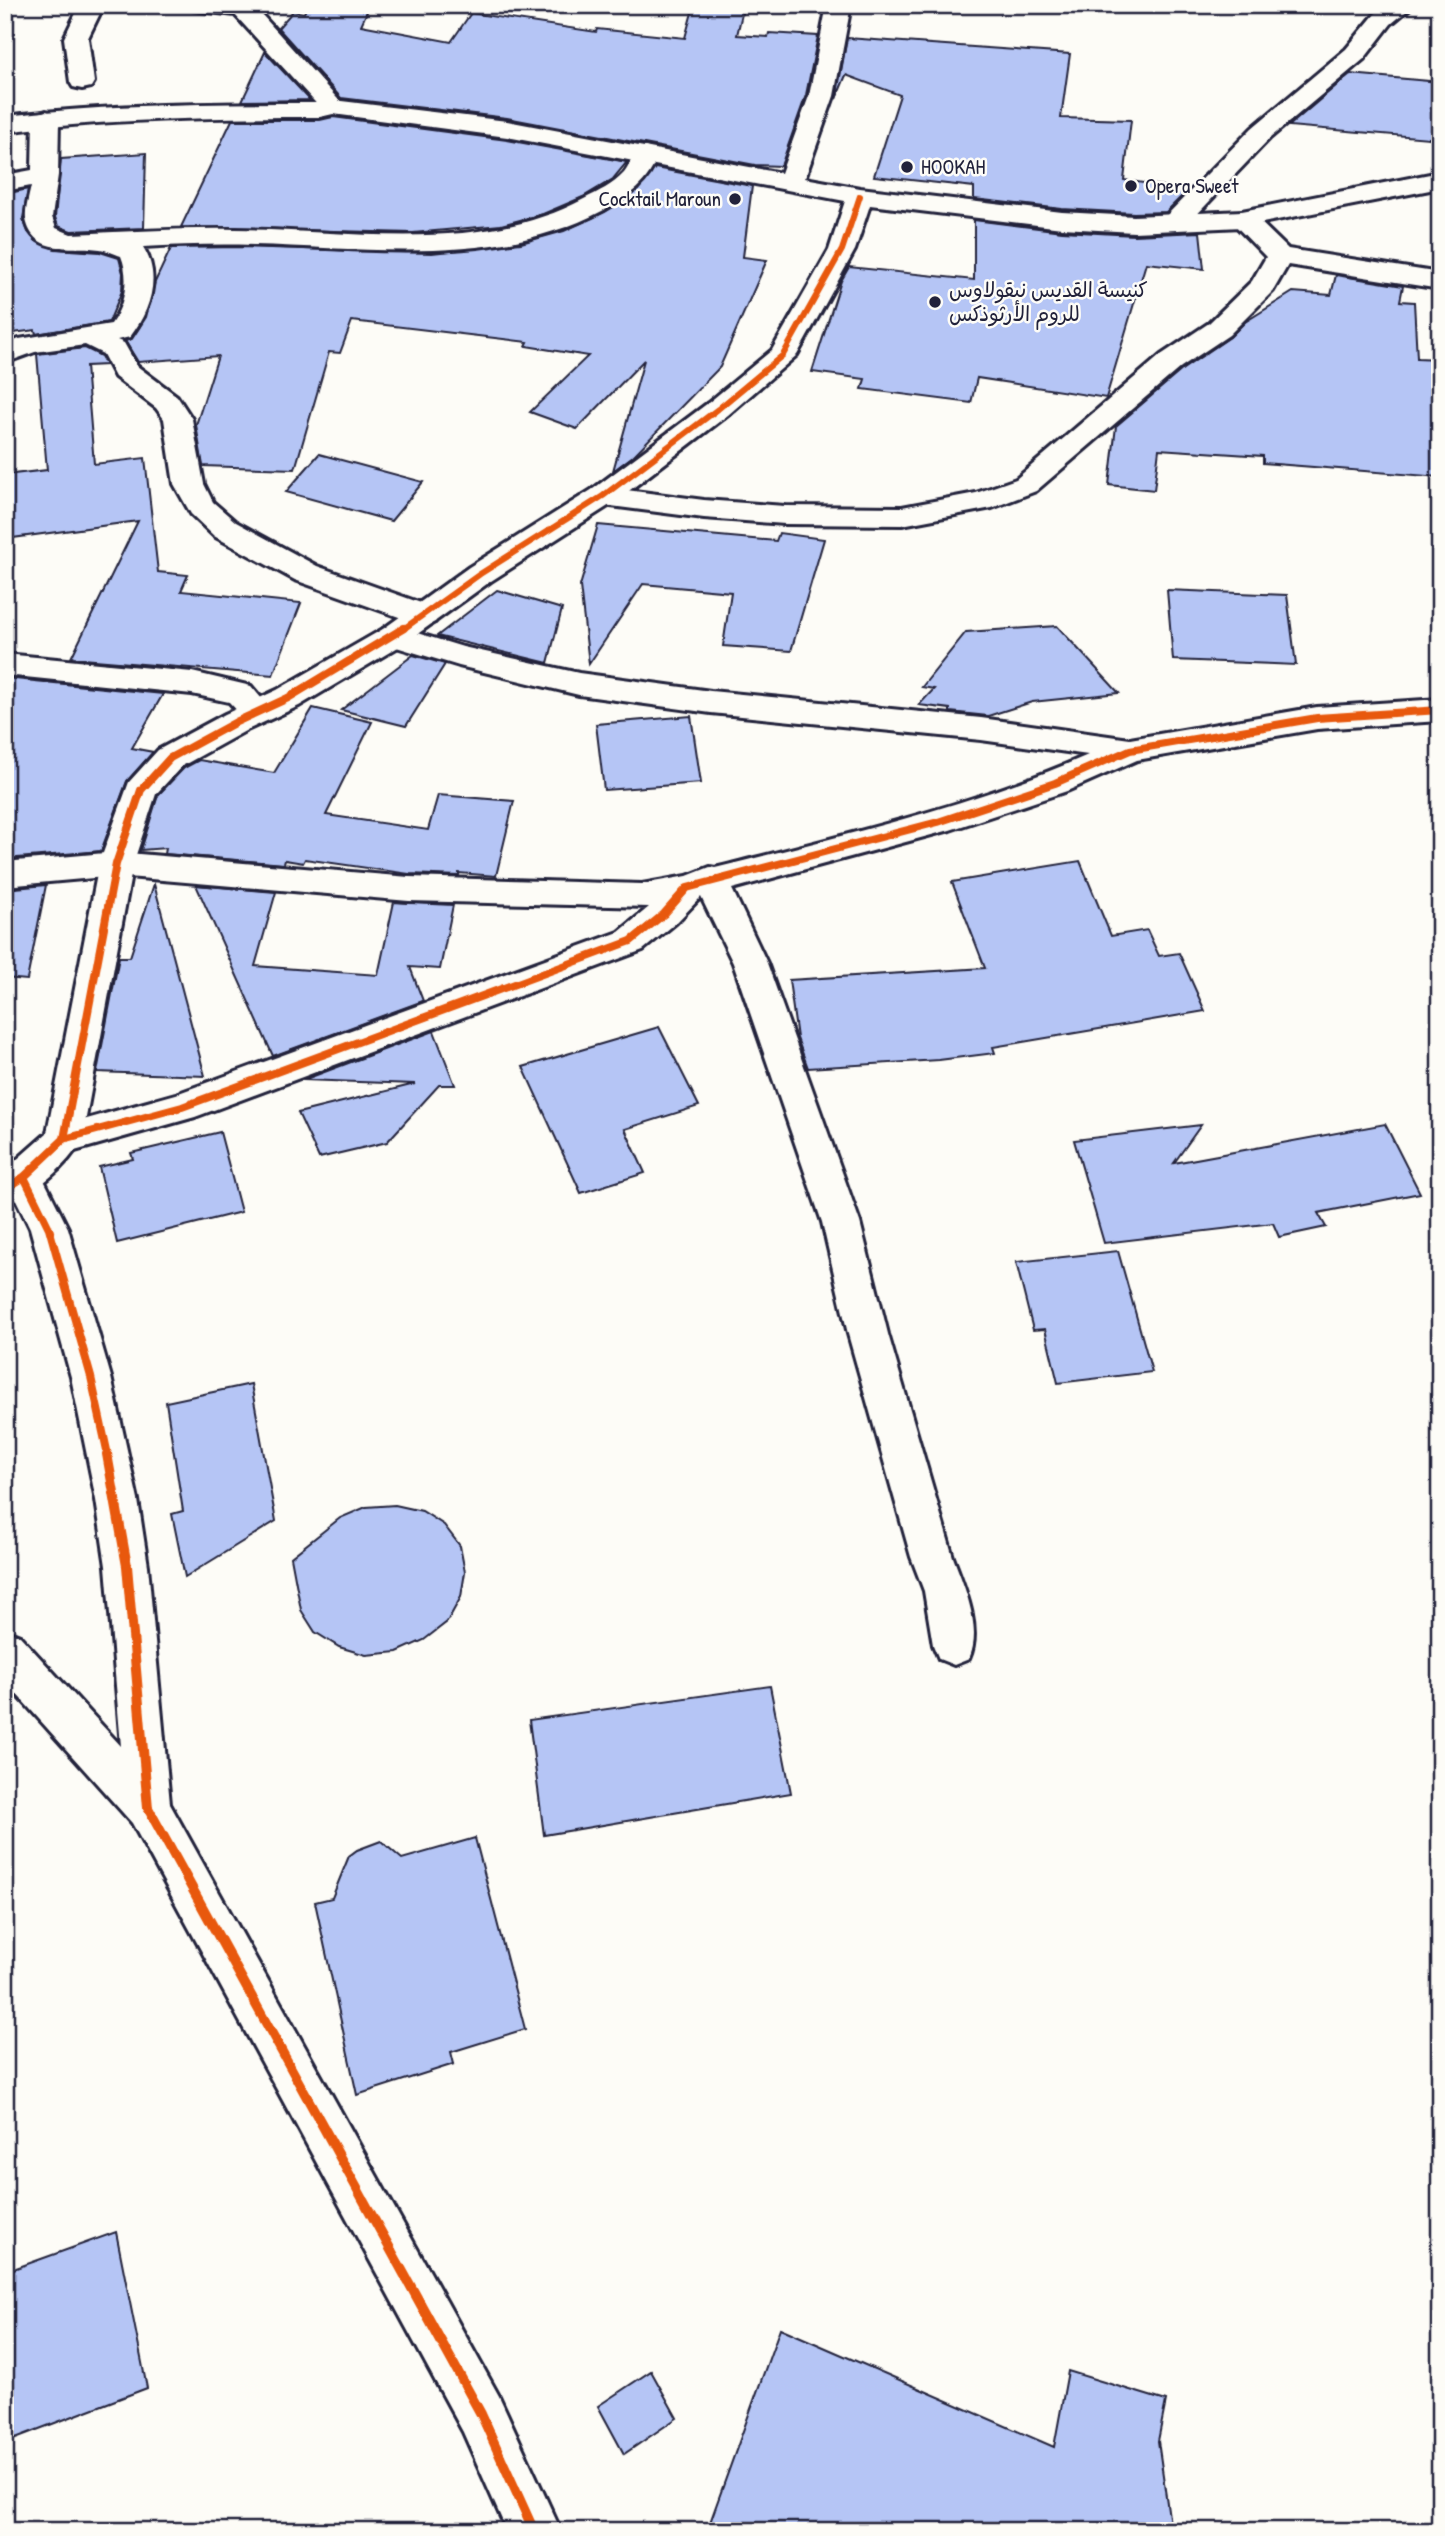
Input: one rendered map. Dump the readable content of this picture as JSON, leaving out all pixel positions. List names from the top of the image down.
{
  "places": [
    "HOOKAH",
    "Opera Sweet",
    "Cocktail Maroun",
    "كنيسة القديس نيقولاوس للروم الأرثوذكس"
  ]
}
